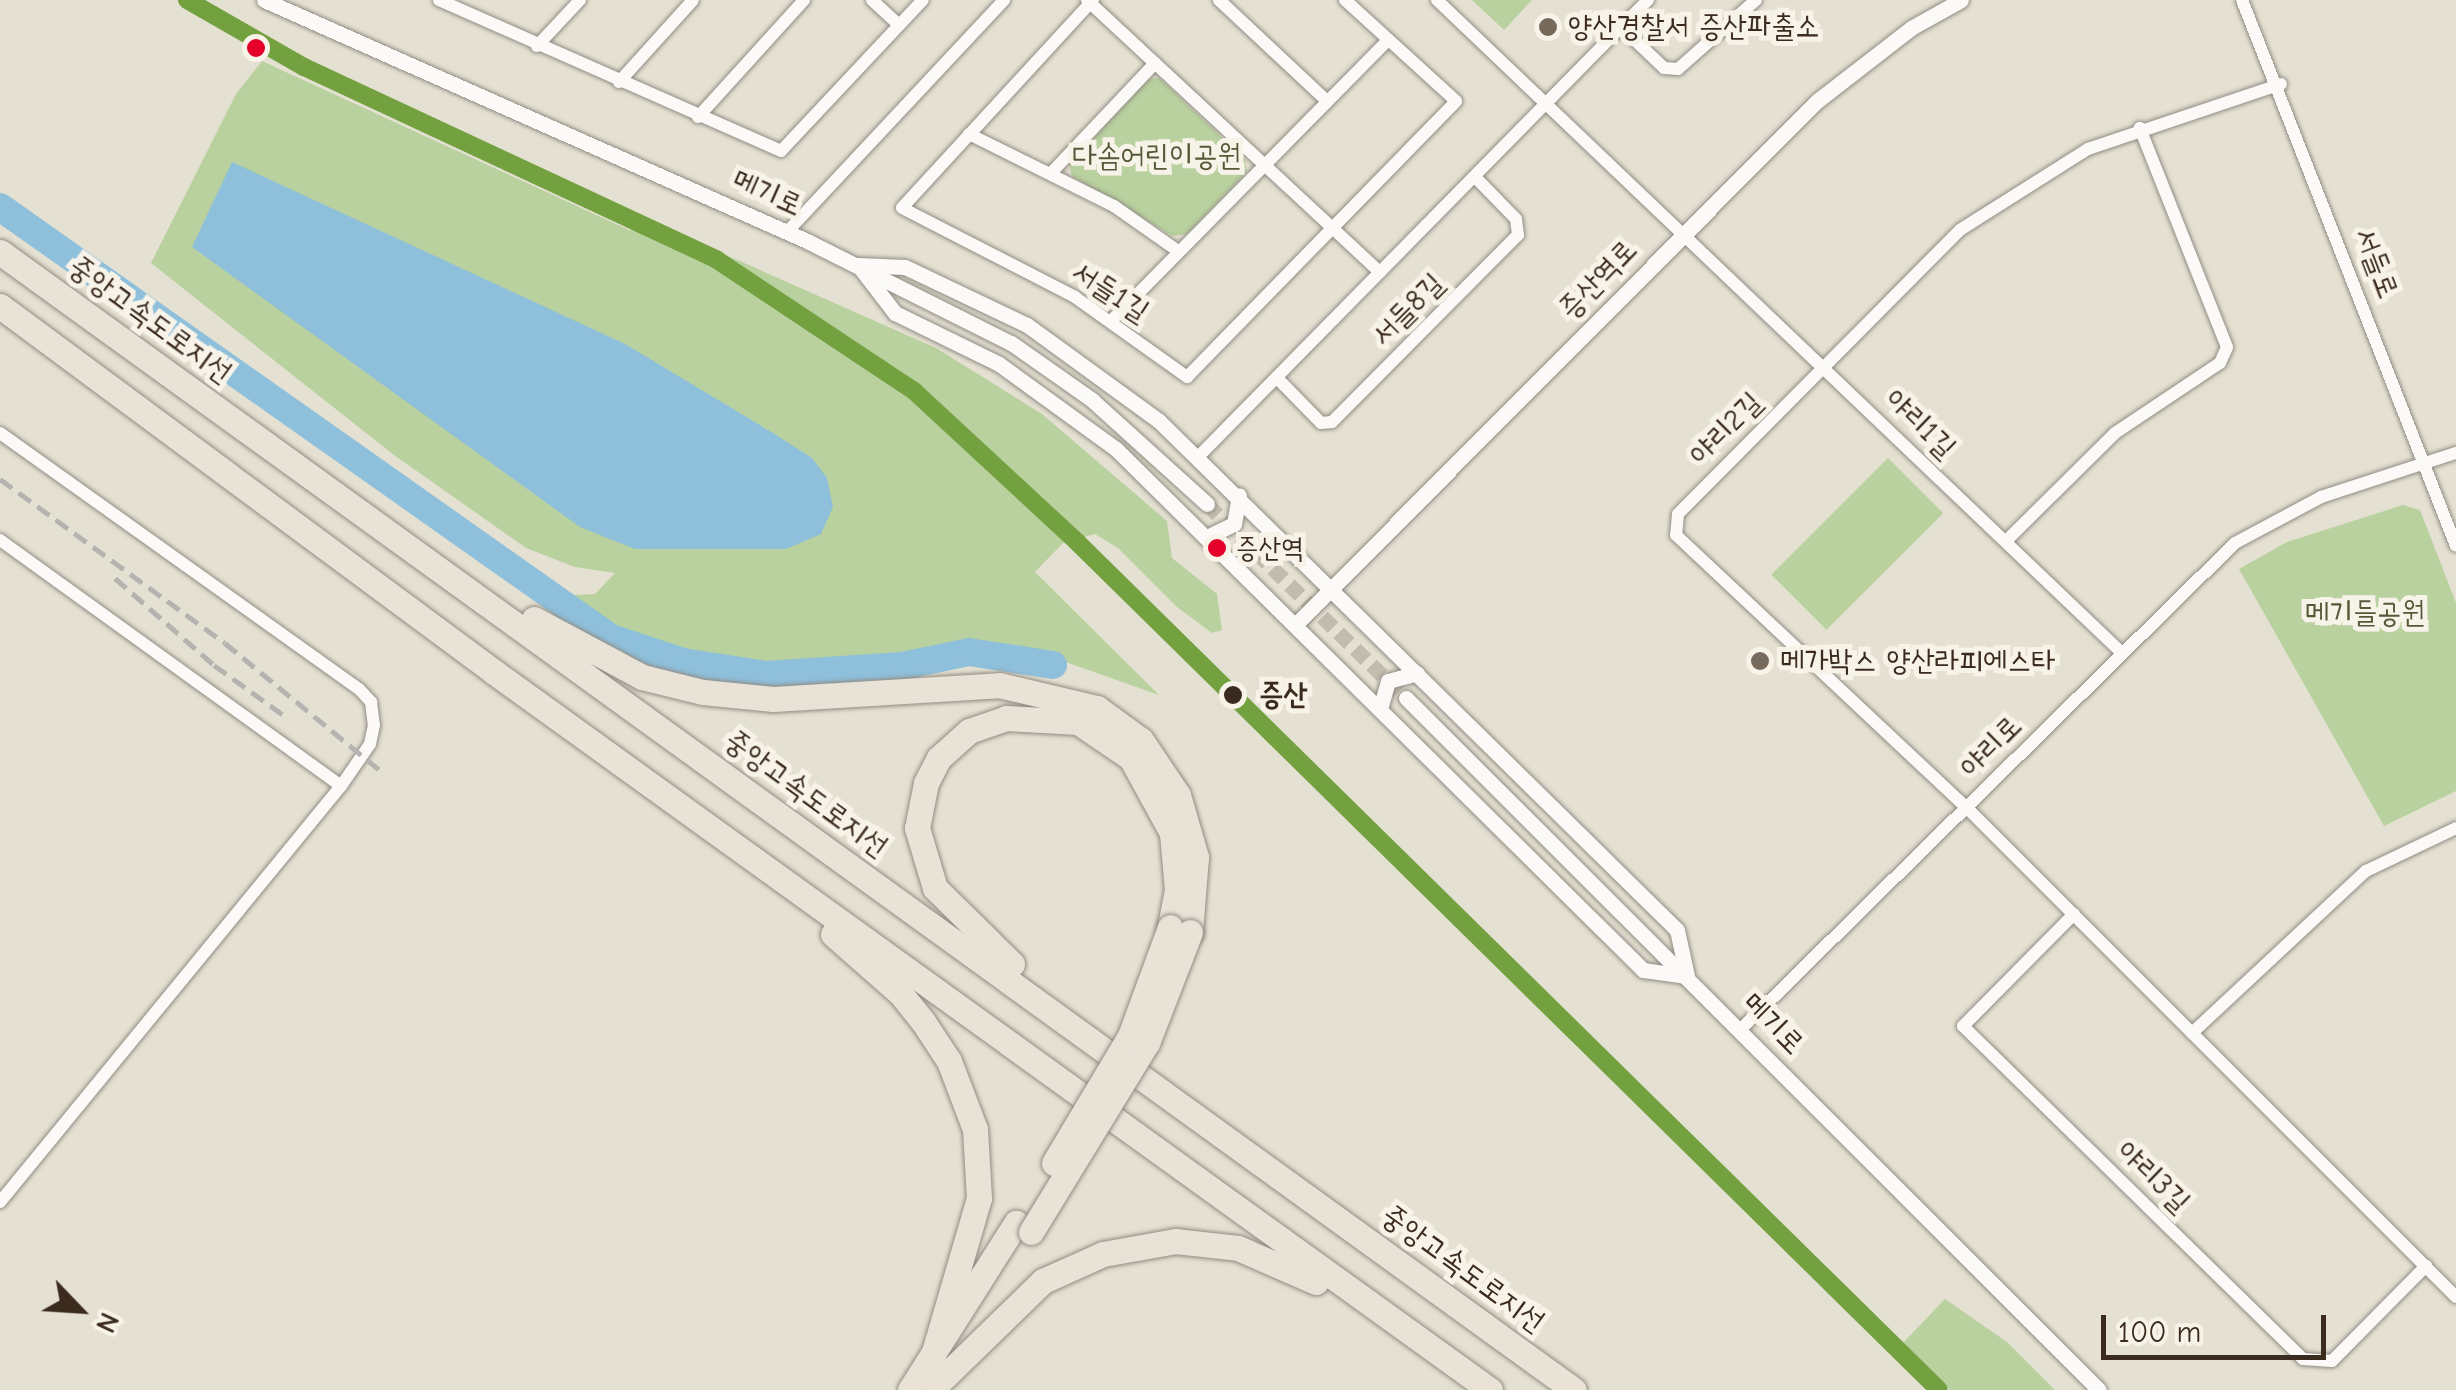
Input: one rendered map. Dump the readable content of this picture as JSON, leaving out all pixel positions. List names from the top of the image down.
{
  "streets": {
    "highway": ["중앙고속도로지선"],
    "street": [
      "메기로",
      "서들로",
      "증산역로",
      "서들1길",
      "서들8길",
      "야리1길",
      "야리2길",
      "야리로",
      "야리3길"
    ]
  },
  "crossings": [
    ["메기로", "야리로"],
    ["서들로", "야리2길"],
    ["서들로", "야리로"],
    ["증산역로", "야리1길"],
    ["서들1길", "서들8길"],
    ["서들8길", "야리1길"],
    ["야리1길", "야리2길"],
    ["야리1길", "야리로"],
    ["야리2길", "야리로"]
  ],
  "parks": ["다솜어린이공원", "메기들공원"],
  "places": [
    "양산경찰서 증산파출소",
    "증산역",
    "메가박스 양산라피에스타",
    "증산"
  ],
  "scale_bar": "100 m",
  "north": "bottom right"
}
